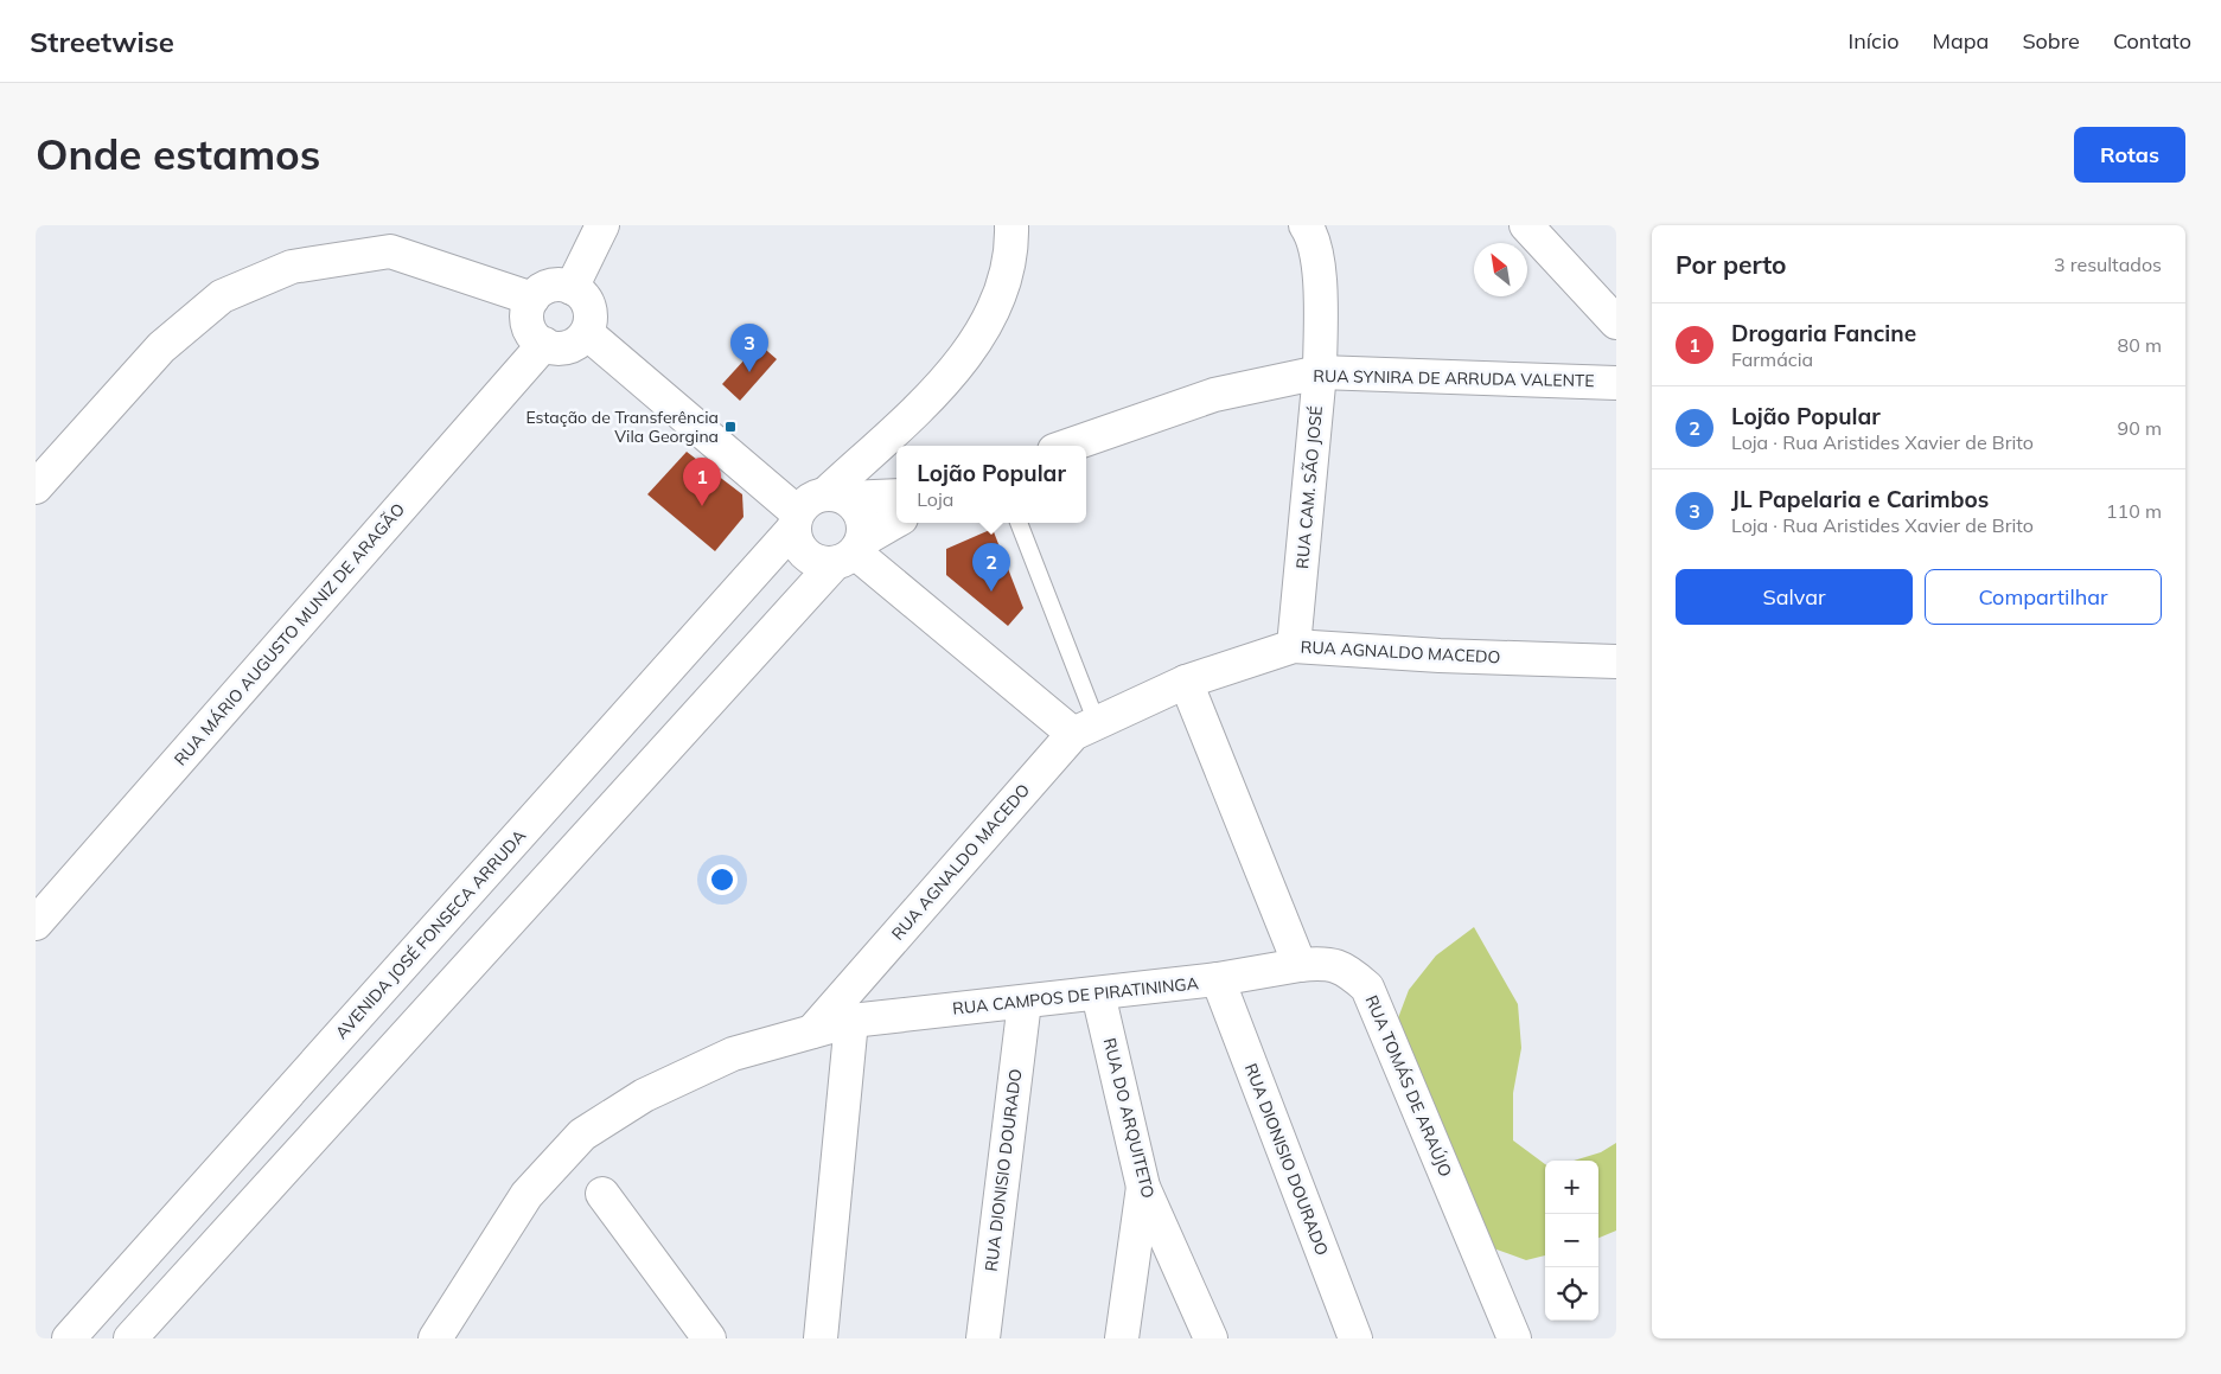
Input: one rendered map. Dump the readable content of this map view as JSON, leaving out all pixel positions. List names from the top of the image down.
{
  "streets": {
    "street": [
      "RUA SYNIRA DE ARRUDA VALENTE",
      "RUA CAM. SÃO JOSÉ",
      "RUA MÁRIO AUGUSTO MUNIZ DE ARAGÃO",
      "RUA AGNALDO MACEDO",
      "AVENIDA JOSÉ FONSECA ARRUDA",
      "RUA CAMPOS DE PIRATININGA",
      "RUA TOMÁS DE ARAÚJO",
      "RUA DO ARQUITETO",
      "RUA DIONISIO DOURADO"
    ]
  },
  "crossings": [
    ["RUA SYNIRA DE ARRUDA VALENTE", "RUA CAM. SÃO JOSÉ"],
    ["RUA CAM. SÃO JOSÉ", "RUA AGNALDO MACEDO"],
    ["RUA AGNALDO MACEDO", "RUA CAMPOS DE PIRATININGA"],
    ["RUA CAMPOS DE PIRATININGA", "RUA TOMÁS DE ARAÚJO"],
    ["RUA CAMPOS DE PIRATININGA", "RUA DO ARQUITETO"],
    ["RUA CAMPOS DE PIRATININGA", "RUA DIONISIO DOURADO"]
  ],
  "places": {
    "transit": ["Estação de Transferência Vila Georgina"]
  },
  "north": "top left",
  "page": {
    "header": "Streetwise",
    "nav": [
      "Início",
      "Mapa",
      "Sobre",
      "Contato"
    ],
    "buttons": [
      "Rotas",
      ["Salvar", "Compartilhar"]
    ],
    "title": "Onde estamos",
    "heading": ["Por perto", "3 resultados"],
    "list": [
      {
        "mark": "1",
        "name": "Drogaria Fancine",
        "note": "Farmácia",
        "value": "80 m"
      },
      {
        "mark": "2",
        "name": "Lojão Popular",
        "note": "Loja · Rua Aristides Xavier de Brito",
        "value": "90 m"
      },
      {
        "mark": "3",
        "name": "JL Papelaria e Carimbos",
        "note": "Loja · Rua Aristides Xavier de Brito",
        "value": "110 m"
      }
    ],
    "pins": ["3", "1", "2"],
    "popup": ["Lojão Popular", "Loja"],
    "map_buttons": ["+", "−"]
  }
}
